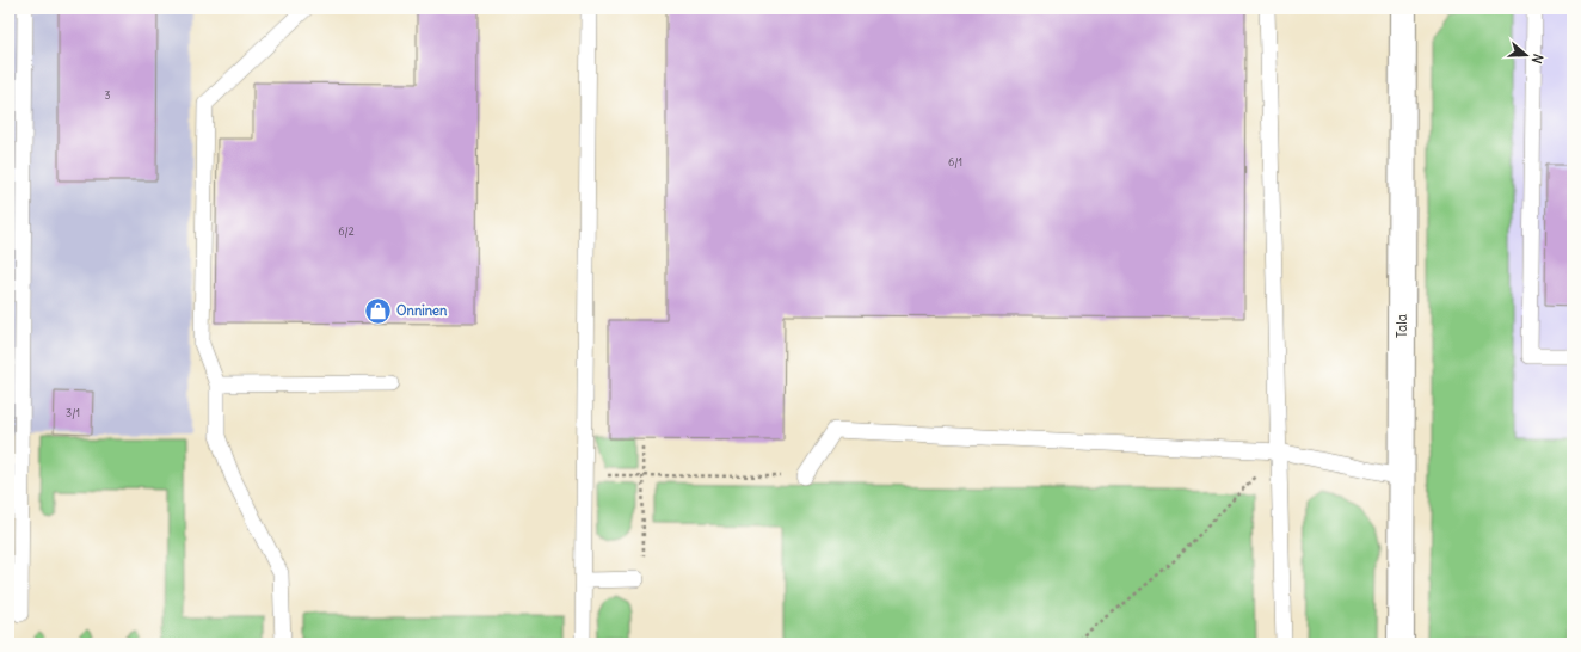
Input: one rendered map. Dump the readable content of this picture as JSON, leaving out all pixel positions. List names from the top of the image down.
{
  "streets": {
    "street": ["Tala"]
  },
  "places": {
    "shop": ["Onninen"]
  },
  "house_numbers": [
    "3",
    "6/1",
    "6/2",
    "3/1"
  ],
  "north": "right"
}
